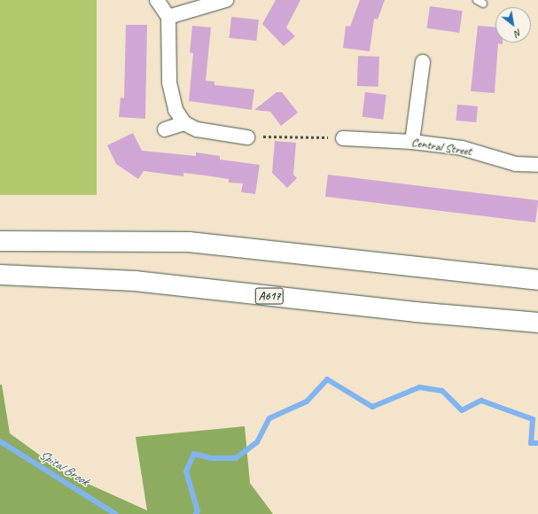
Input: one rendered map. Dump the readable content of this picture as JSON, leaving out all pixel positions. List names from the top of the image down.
{
  "streets": {
    "highway": ["A617"],
    "street": ["Central Street"]
  },
  "water": ["Spital Brook"],
  "north": "bottom right"
}
